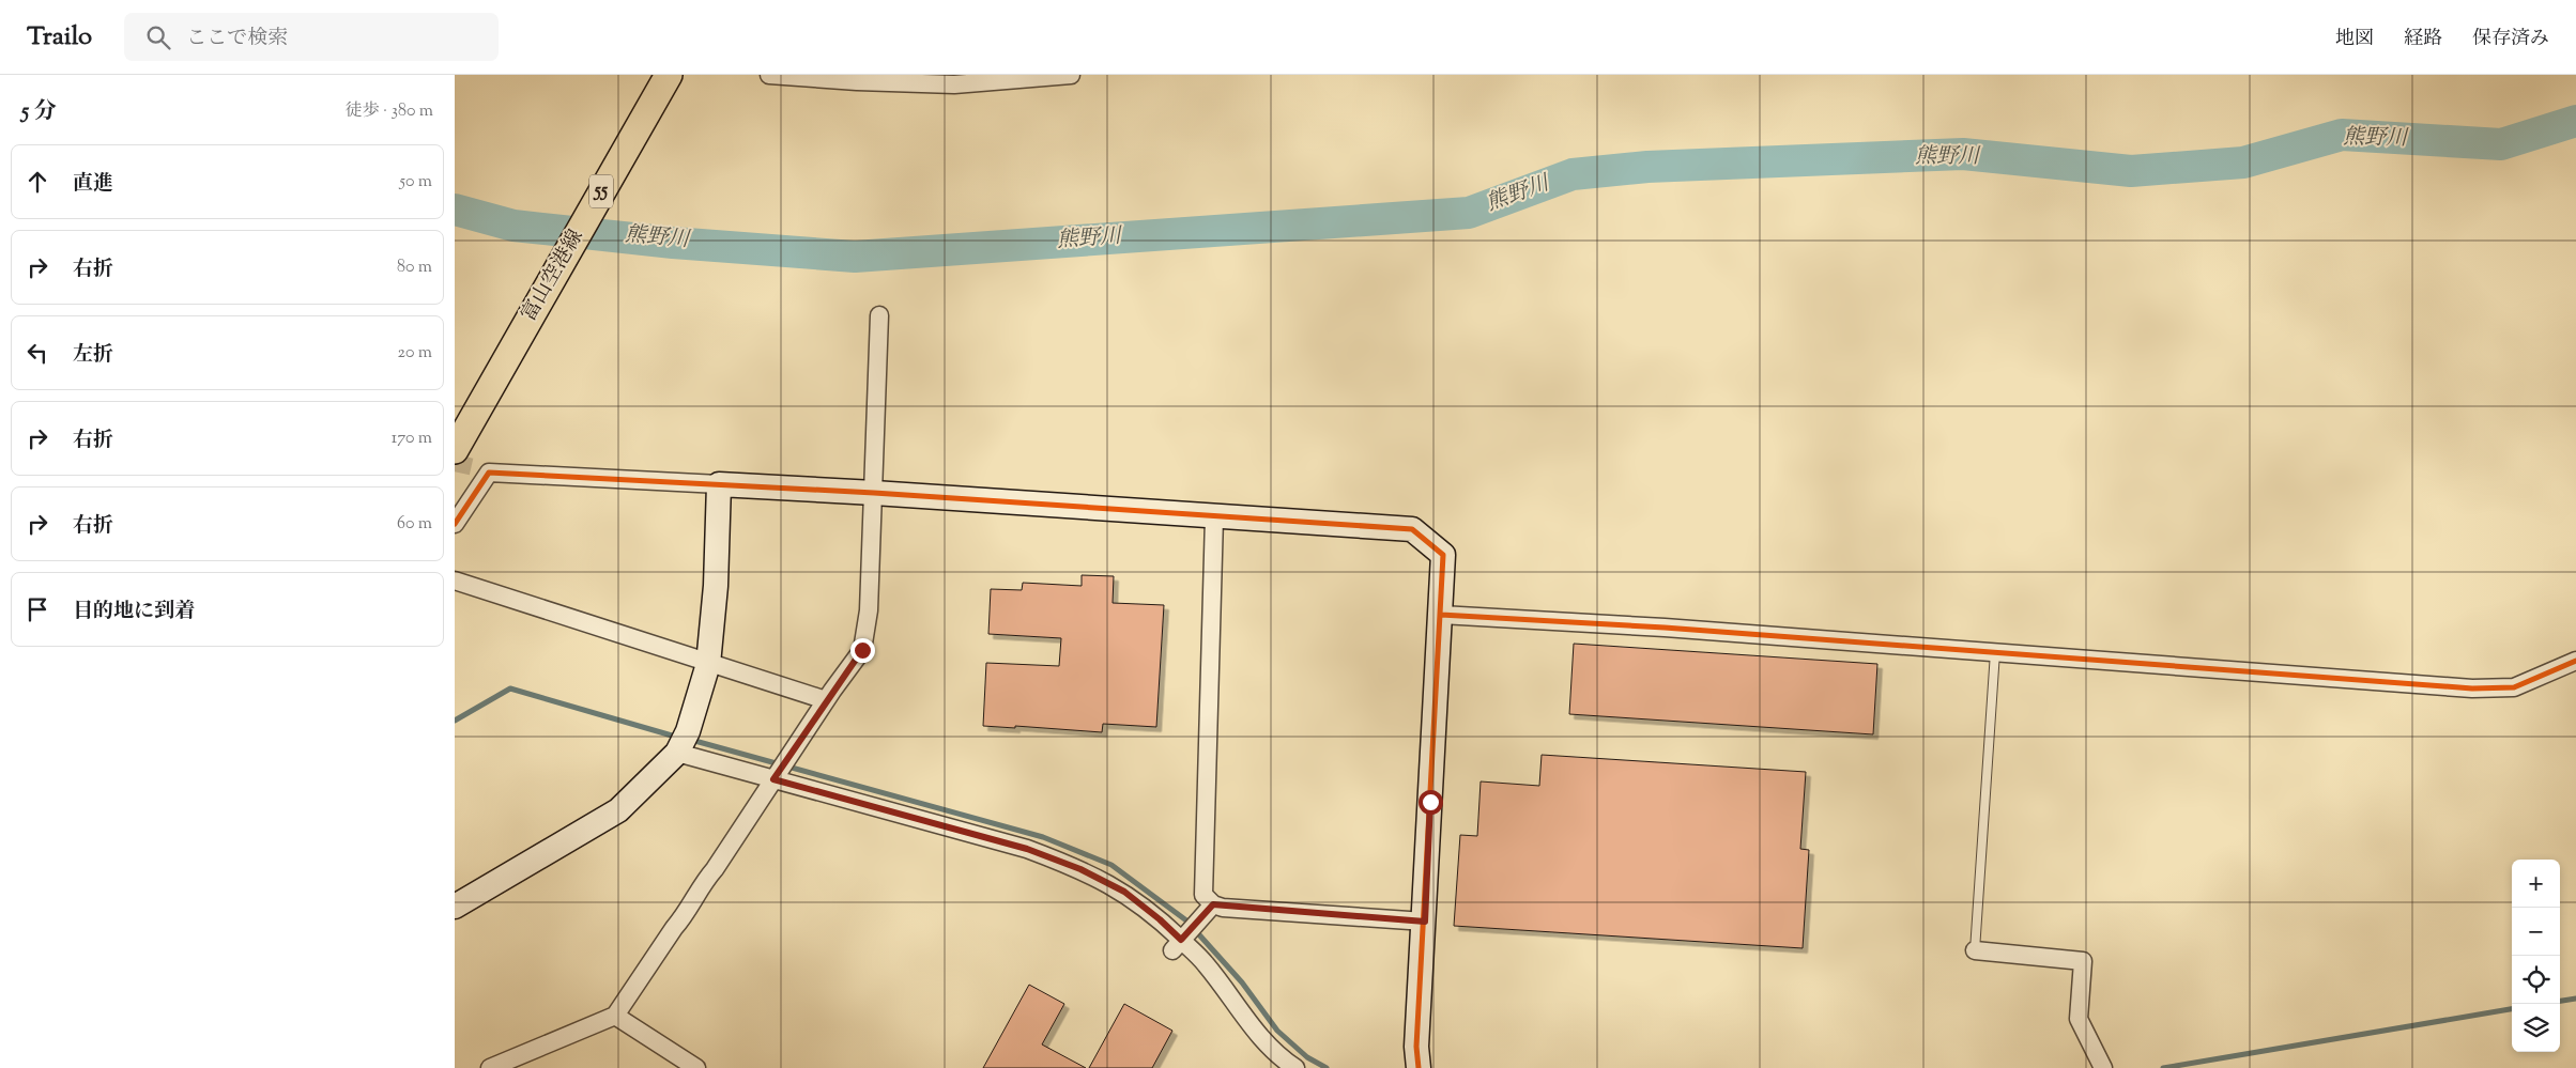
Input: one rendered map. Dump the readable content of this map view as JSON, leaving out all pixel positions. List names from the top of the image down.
{
  "streets": {
    "main road": ["55", "富山空港線"]
  },
  "water": ["熊野川"],
  "page": {
    "header": "Trailo",
    "search": "ここで検索",
    "nav": ["地図", "経路", "保存済み"],
    "heading": ["5 分", "徒歩 · 380 m"],
    "list": [
      ["直進", "50 m"],
      ["右折", "80 m"],
      ["左折", "20 m"],
      ["右折", "170 m"],
      ["右折", "60 m"],
      "目的地に到着"
    ],
    "map_buttons": ["+", "−"]
  }
}
